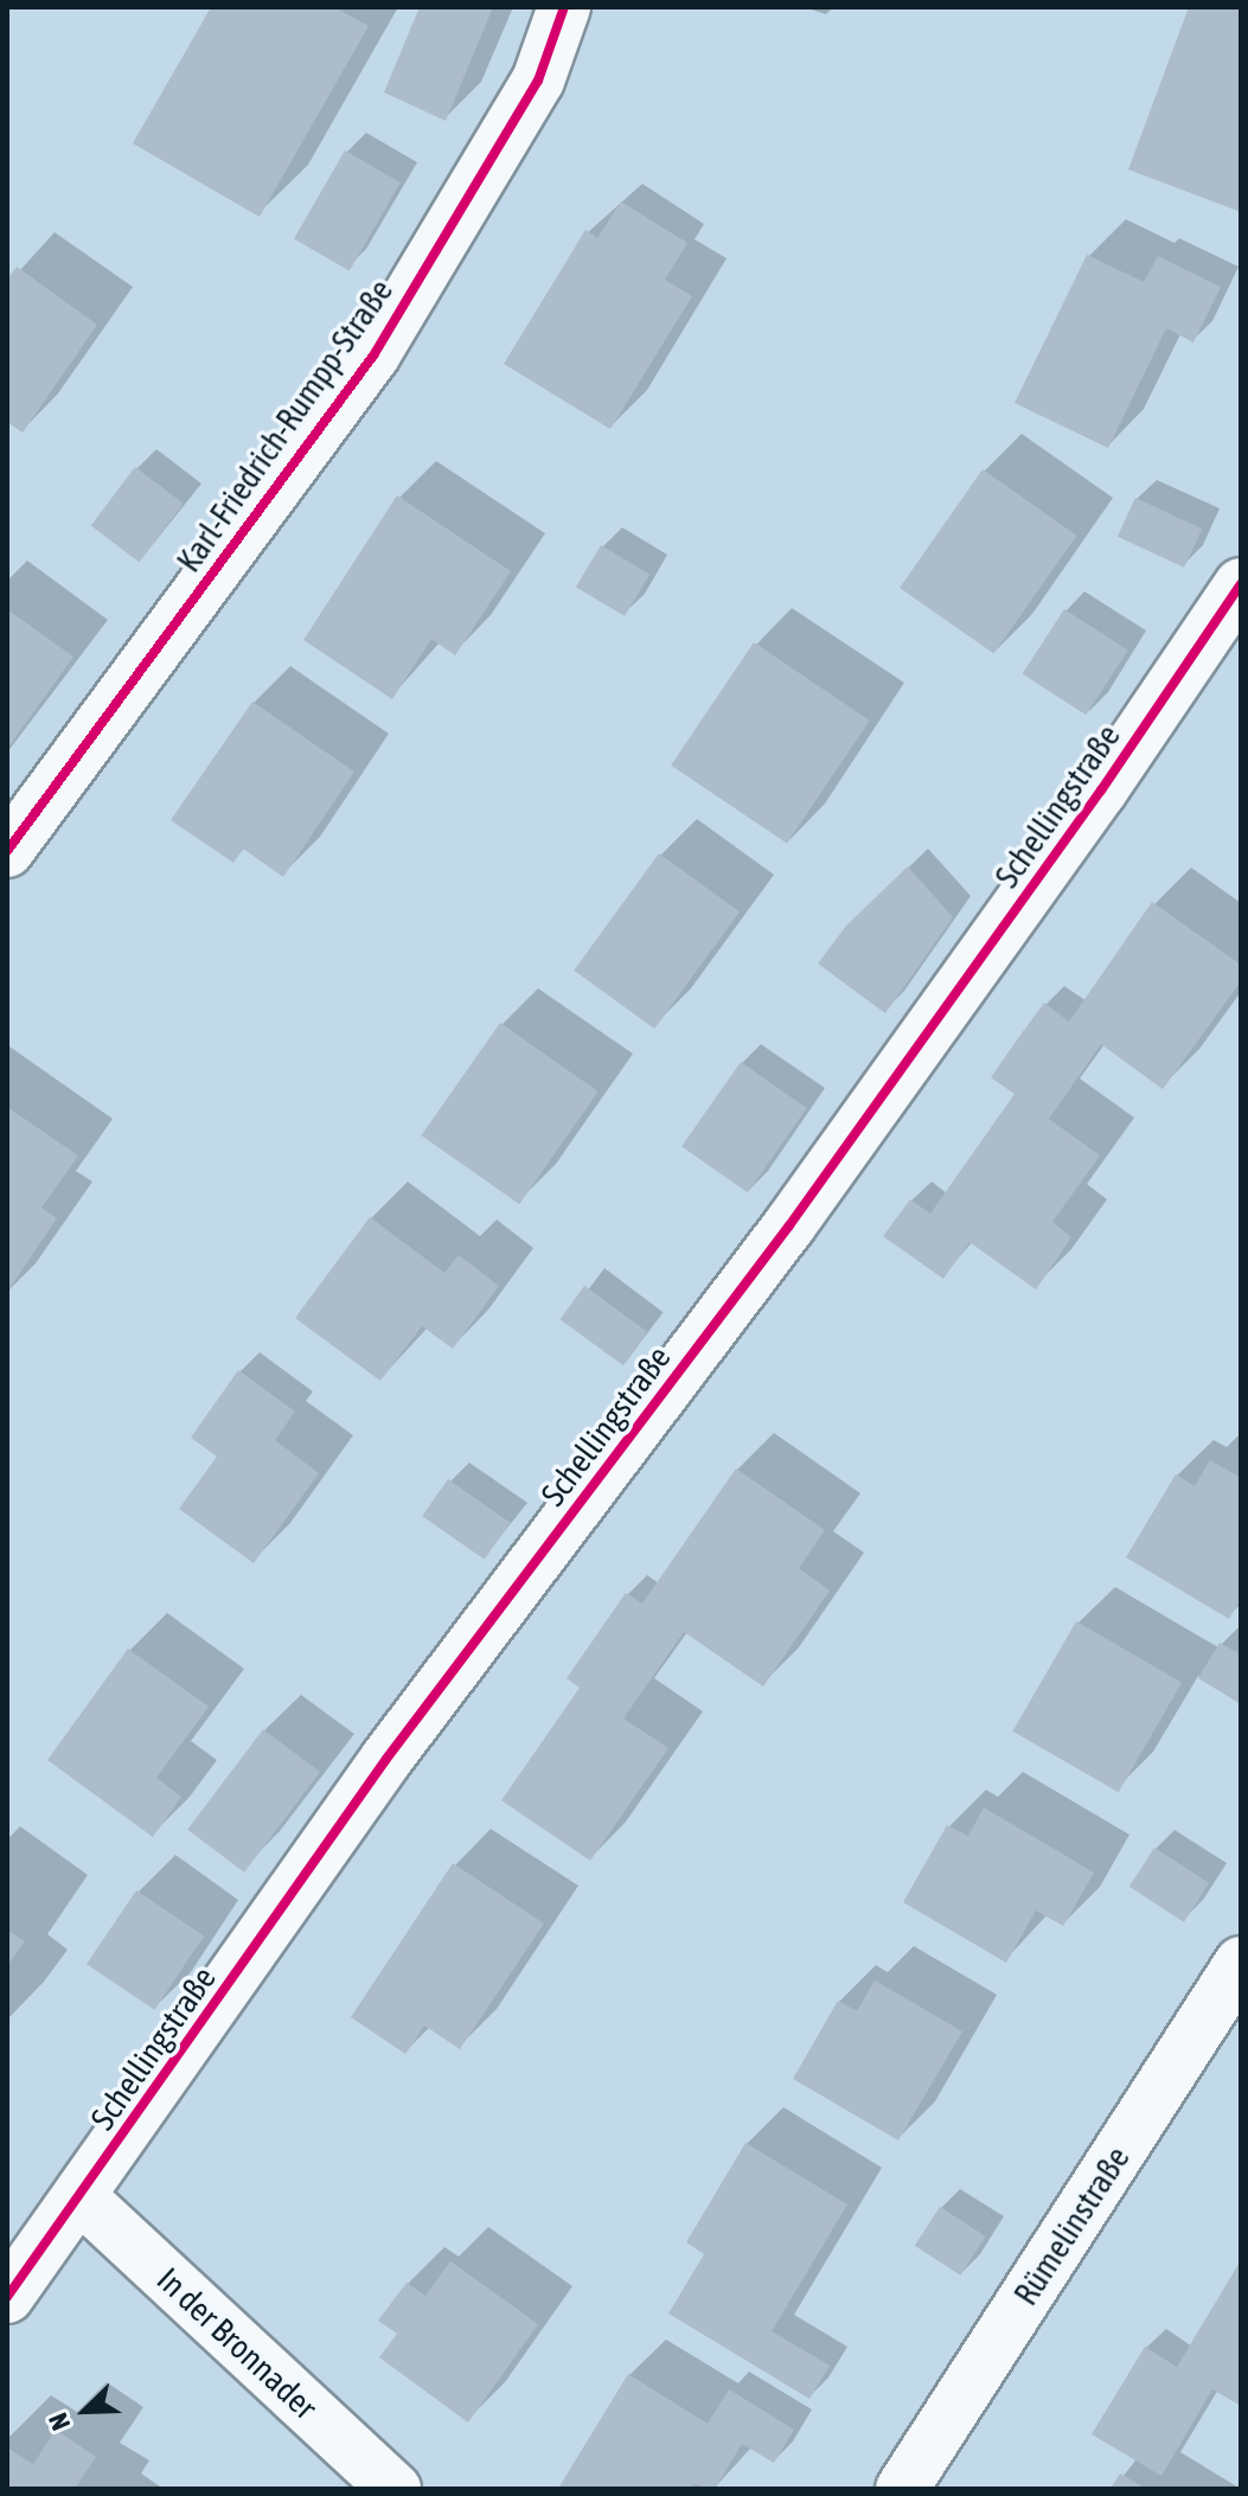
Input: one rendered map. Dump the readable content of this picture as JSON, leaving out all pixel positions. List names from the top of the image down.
{
  "streets": {
    "street": [
      "Karl-Friedrich-Rumpp-Straße",
      "Schellingstraße",
      "Rümelinstraße",
      "In der Bronnader"
    ]
  },
  "crossings": [
    ["Schellingstraße", "In der Bronnader"]
  ],
  "north": "bottom left"
}
